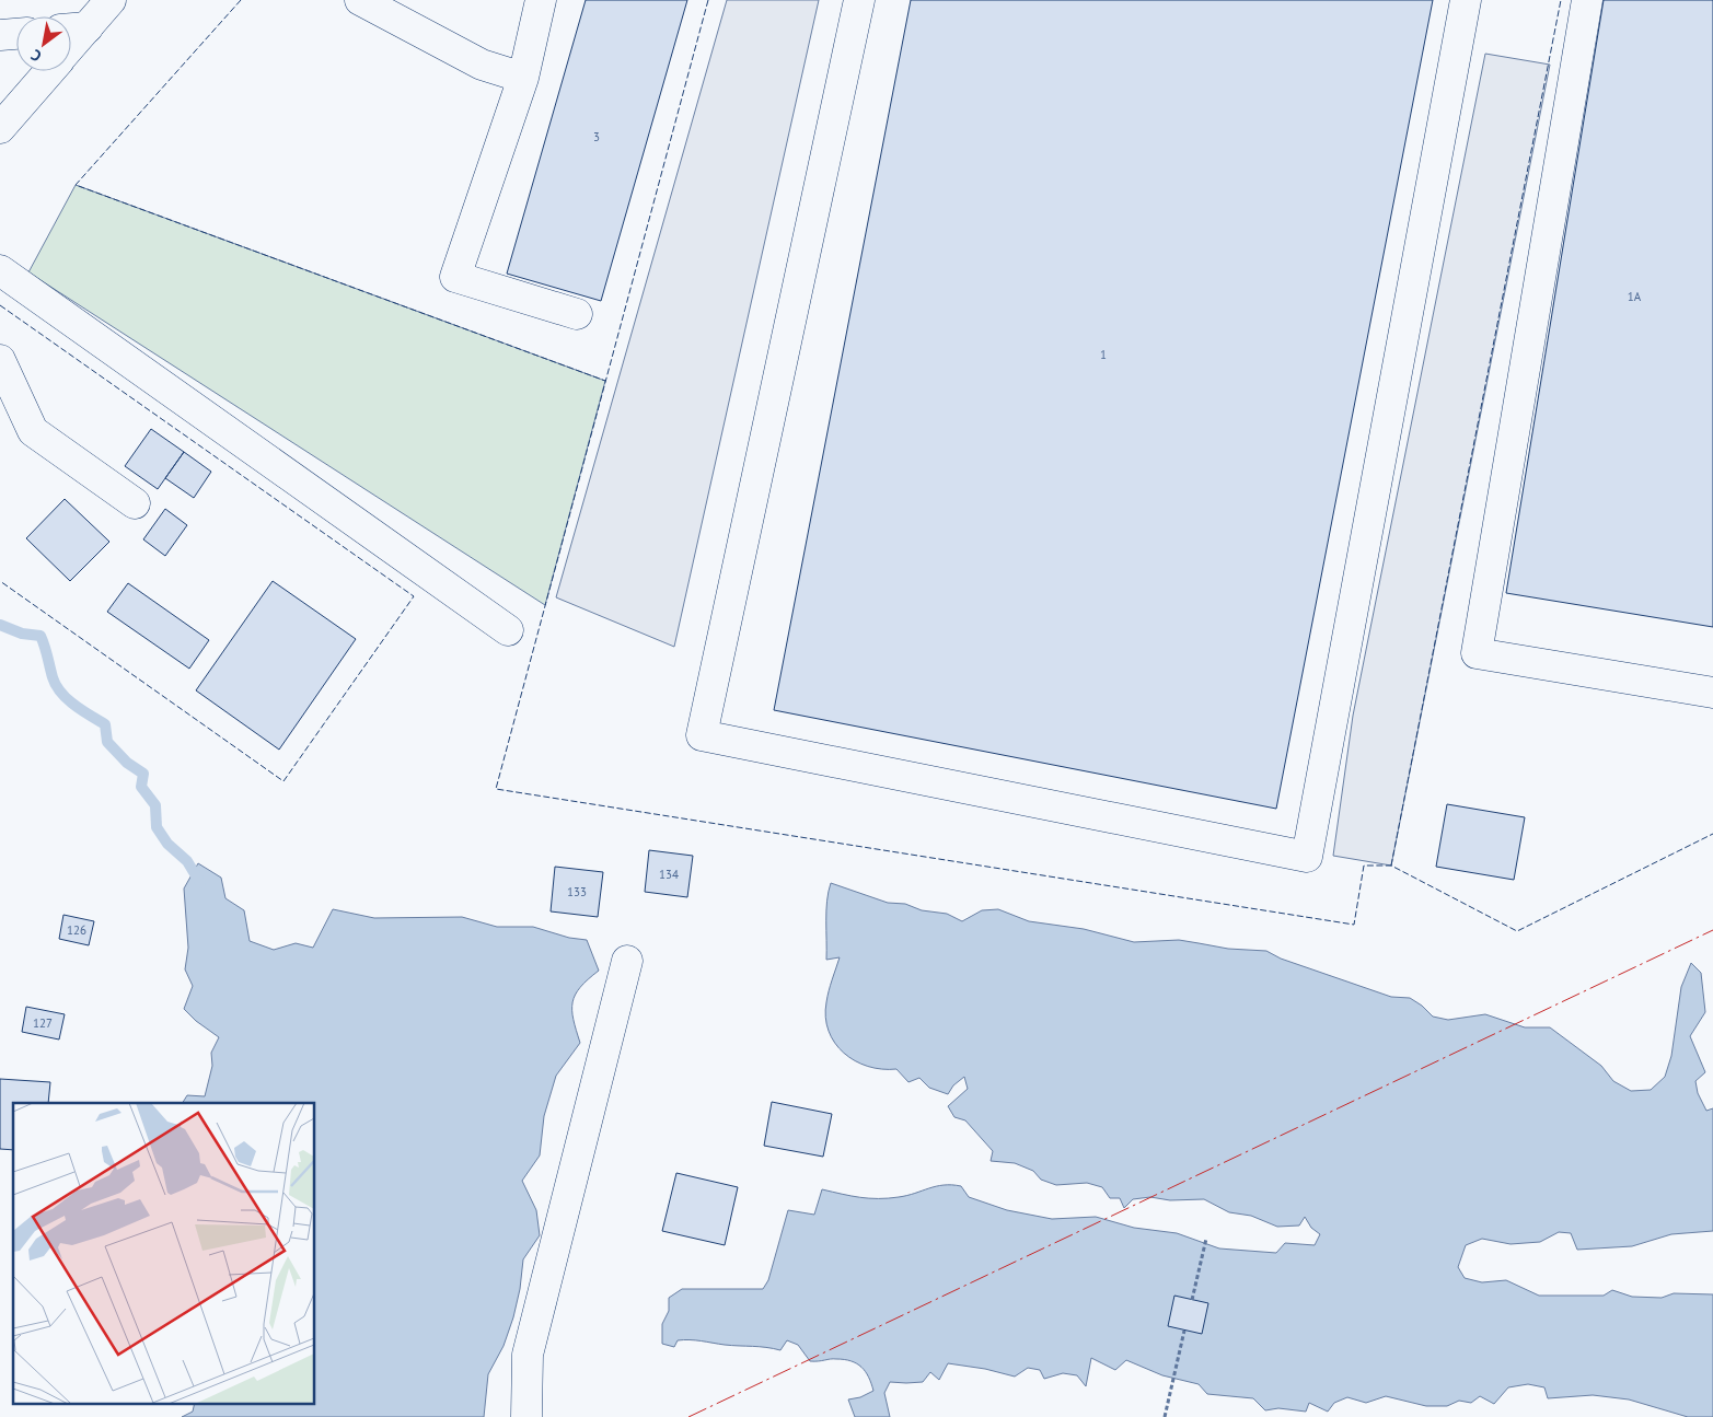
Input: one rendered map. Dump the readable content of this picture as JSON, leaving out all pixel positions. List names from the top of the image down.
{
  "house_numbers": [
    "3",
    "1А",
    "1",
    "134",
    "133",
    "126",
    "127"
  ],
  "north": "bottom left"
}
